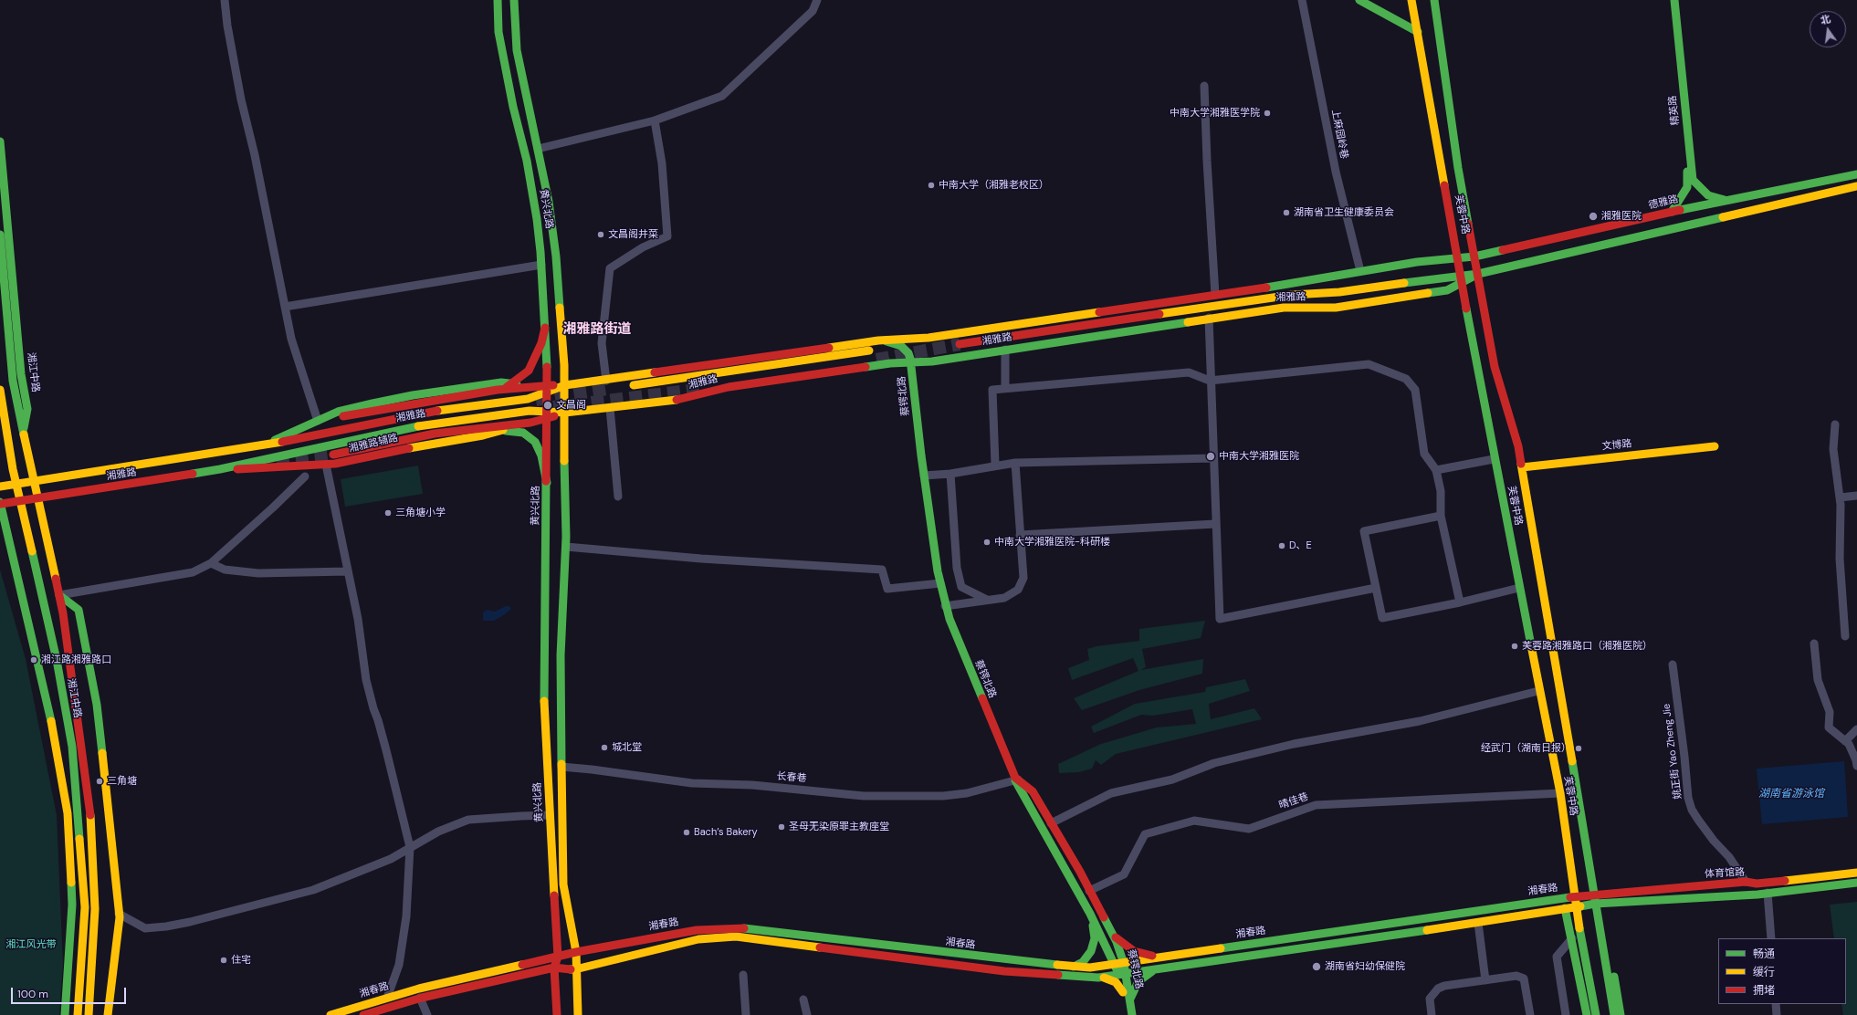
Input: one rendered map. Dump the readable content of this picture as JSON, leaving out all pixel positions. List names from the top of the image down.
{
  "streets": {
    "main road": [
      "精英路",
      "德雅路",
      "黄兴北路",
      "芙蓉中路",
      "湘雅路",
      "湘江中路",
      "蔡锷北路",
      "湘雅路辅路",
      "文博路",
      "体育馆路",
      "湘春路"
    ],
    "street": [
      "上麻园岭巷",
      "姚正街 Yao Zheng Jie",
      "长春巷",
      "晴佳巷"
    ]
  },
  "crossings": [
    ["精英路", "德雅路"],
    ["上麻园岭巷", "湘雅路"],
    ["德雅路", "芙蓉中路"],
    ["德雅路", "湘雅路"],
    ["黄兴北路", "湘雅路"],
    ["黄兴北路", "长春巷"],
    ["黄兴北路", "湘春路"],
    ["芙蓉中路", "湘雅路"],
    ["芙蓉中路", "文博路"],
    ["芙蓉中路", "晴佳巷"],
    ["芙蓉中路", "体育馆路"],
    ["芙蓉中路", "湘春路"],
    ["湘雅路", "湘江中路"],
    ["湘雅路", "蔡锷北路"],
    ["湘雅路", "湘雅路辅路"],
    ["蔡锷北路", "长春巷"],
    ["蔡锷北路", "晴佳巷"],
    ["蔡锷北路", "湘春路"],
    ["姚正街 Yao Zheng Jie", "体育馆路"],
    ["体育馆路", "湘春路"]
  ],
  "districts": ["湘雅路街道"],
  "water": ["湖南省游泳馆"],
  "parks": ["湘江风光带"],
  "places": [
    "中南大学湘雅医学院",
    "中南大学（湘雅老校区）",
    "湖南省卫生健康委员会",
    "湘雅医院",
    "文昌阁井菜",
    "文昌阁",
    "中南大学湘雅医院",
    "三角塘小学",
    "中南大学湘雅医院-科研楼",
    "D、E",
    "芙蓉路湘雅路口（湘雅医院）",
    "湘江路湘雅路口",
    "城北堂",
    "经武门（湖南日报）",
    "三角塘",
    "圣母无染原罪主教座堂",
    "Bach’s Bakery",
    "住宅",
    "湖南省妇幼保健院"
  ],
  "legend": ["畅通", "缓行", "拥堵"],
  "scale_bar": "100 m",
  "north": "top"
}
